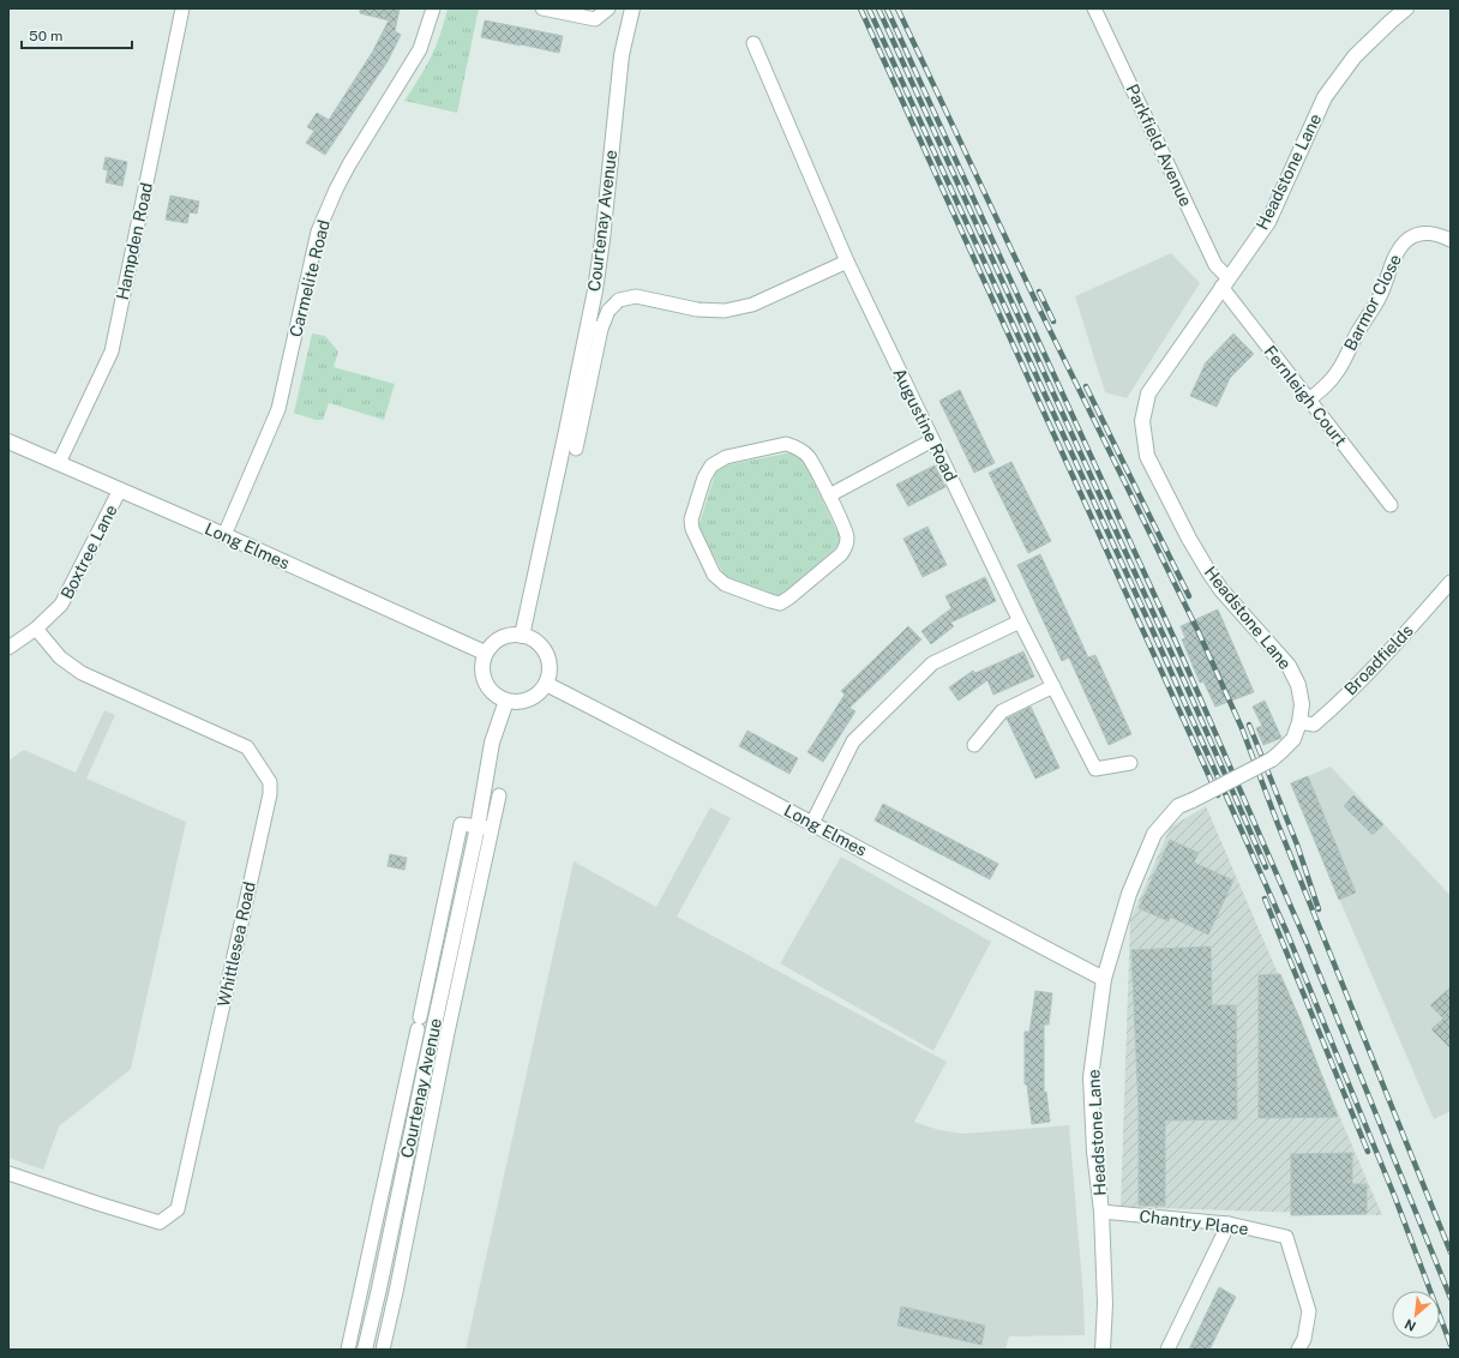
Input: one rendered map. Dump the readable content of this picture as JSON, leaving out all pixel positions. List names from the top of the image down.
{
  "streets": {
    "street": [
      "Parkfield Avenue",
      "Headstone Lane",
      "Courtenay Avenue",
      "Hampden Road",
      "Carmelite Road",
      "Barmor Close",
      "Fernleigh Court",
      "Augustine Road",
      "Long Elmes",
      "Boxtree Lane",
      "Broadfields",
      "Whittlesea Road",
      "Chantry Place"
    ]
  },
  "crossings": [
    ["Parkfield Avenue", "Headstone Lane"],
    ["Parkfield Avenue", "Fernleigh Court"],
    ["Headstone Lane", "Fernleigh Court"],
    ["Headstone Lane", "Long Elmes"],
    ["Headstone Lane", "Broadfields"],
    ["Headstone Lane", "Chantry Place"],
    ["Courtenay Avenue", "Long Elmes"],
    ["Hampden Road", "Long Elmes"],
    ["Carmelite Road", "Long Elmes"],
    ["Barmor Close", "Fernleigh Court"],
    ["Long Elmes", "Boxtree Lane"],
    ["Boxtree Lane", "Whittlesea Road"]
  ],
  "scale_bar": "50 m",
  "north": "bottom left"
}
